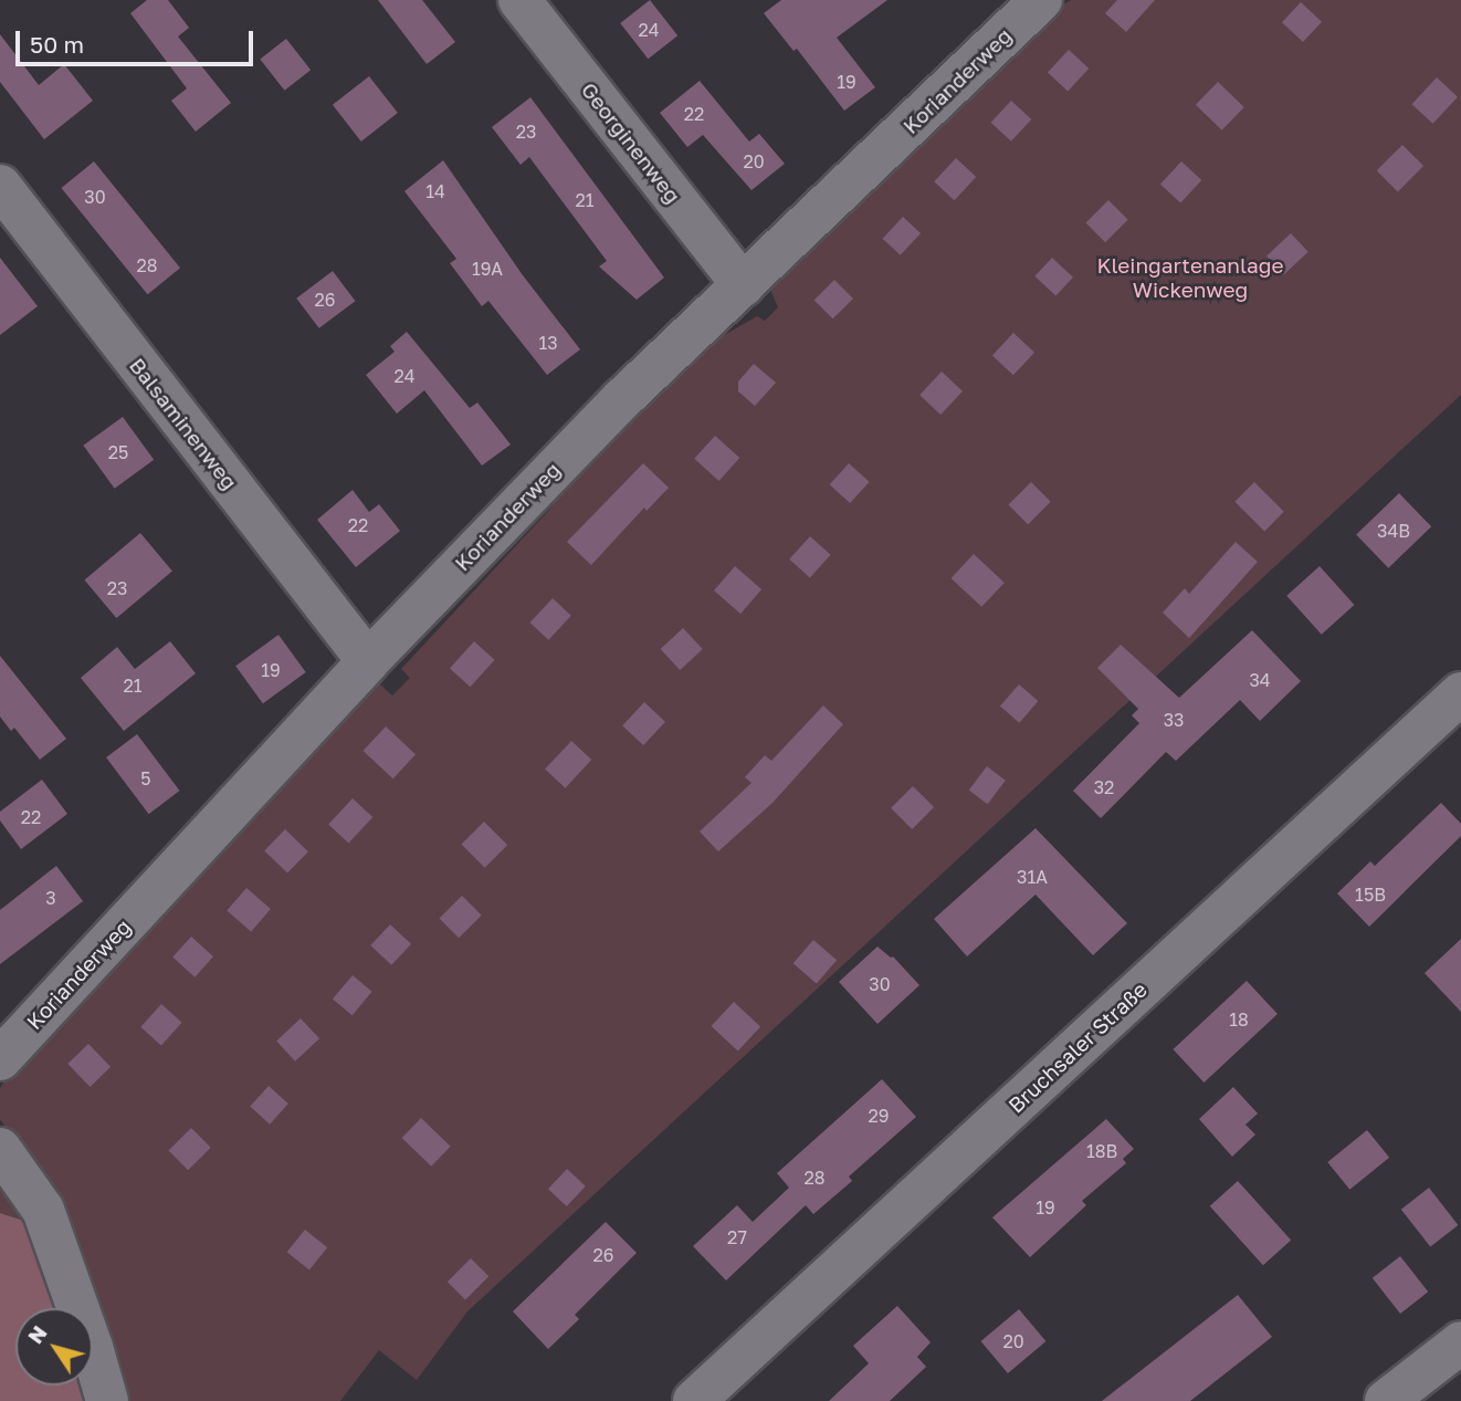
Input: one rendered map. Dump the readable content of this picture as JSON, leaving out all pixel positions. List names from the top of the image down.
{
  "streets": {
    "street": [
      "Korianderweg",
      "Georginenweg",
      "Balsaminenweg",
      "Bruchsaler Straße"
    ]
  },
  "crossings": [
    ["Korianderweg", "Georginenweg"],
    ["Korianderweg", "Balsaminenweg"]
  ],
  "parks": ["Kleingartenanlage Wickenweg"],
  "house_numbers": [
    "24",
    "19",
    "22",
    "23",
    "20",
    "14",
    "30",
    "21",
    "28",
    "19A",
    "26",
    "13",
    "24",
    "25",
    "22",
    "34B",
    "23",
    "19",
    "34",
    "21",
    "33",
    "5",
    "32",
    "22",
    "31A",
    "15B",
    "3",
    "30",
    "18",
    "29",
    "18B",
    "28",
    "19",
    "27",
    "26",
    "20"
  ],
  "scale_bar": "50 m",
  "north": "top left"
}
